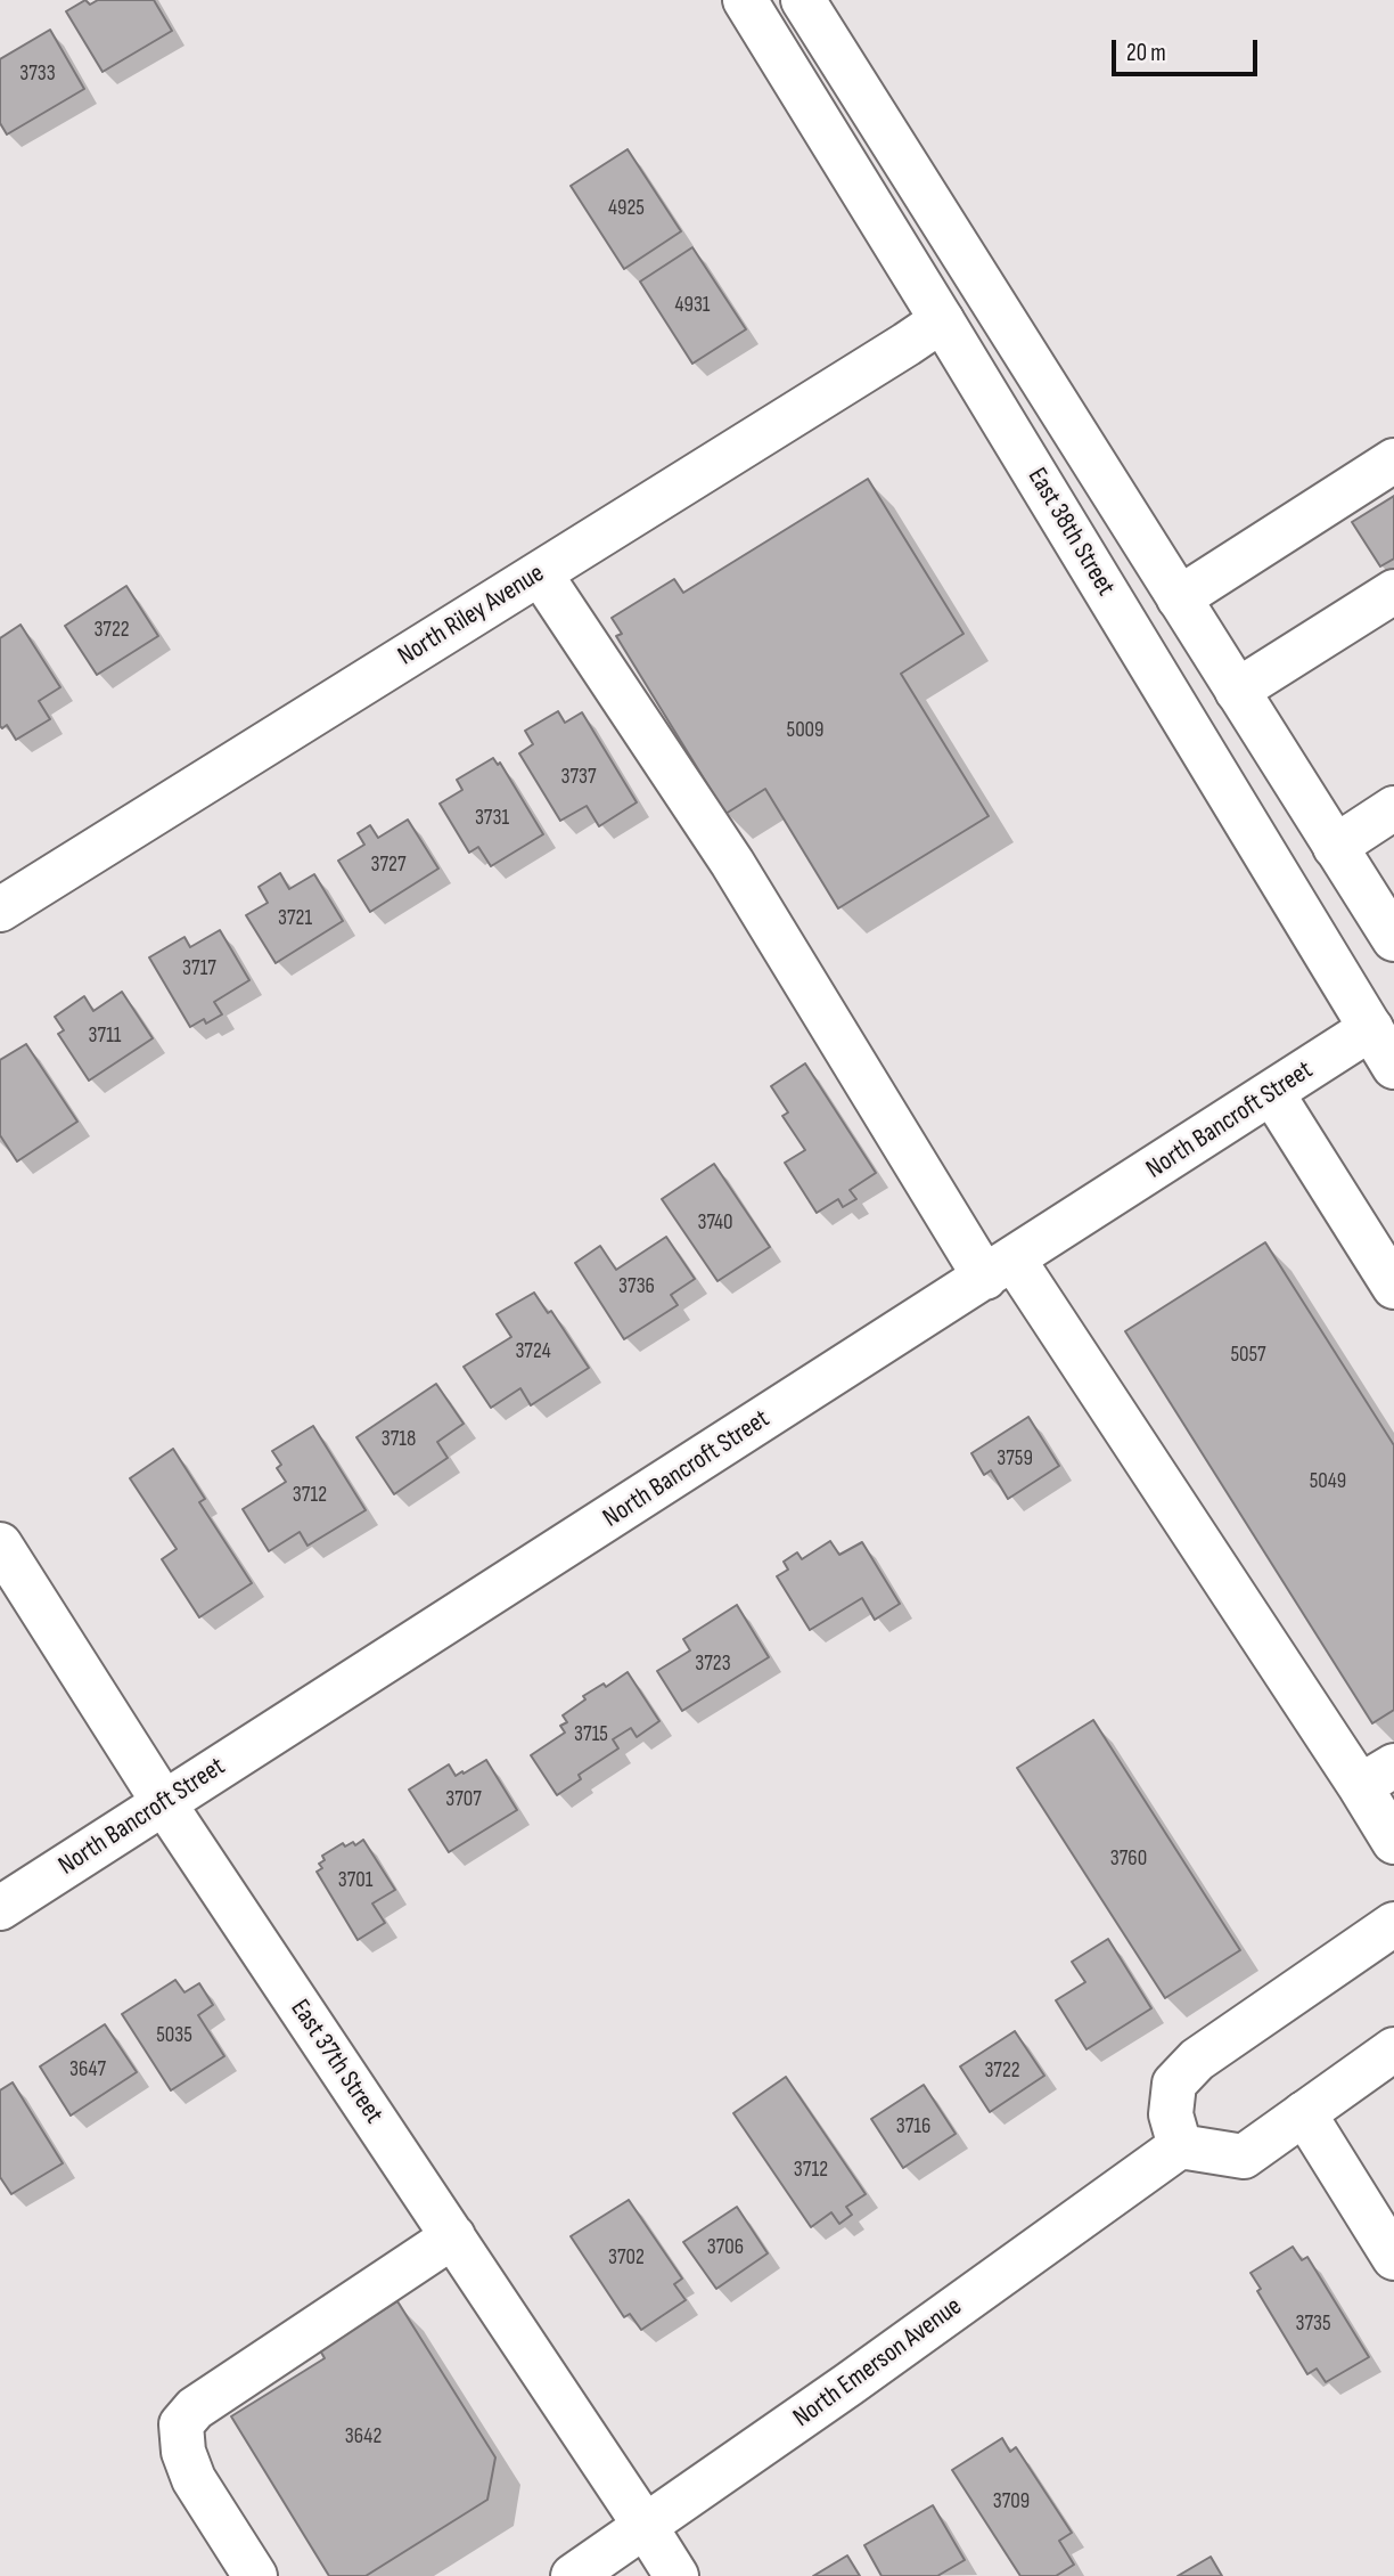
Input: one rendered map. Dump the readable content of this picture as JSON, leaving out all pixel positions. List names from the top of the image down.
{
  "streets": {
    "street": [
      "East 38th Street",
      "North Riley Avenue",
      "North Bancroft Street",
      "East 37th Street",
      "North Emerson Avenue"
    ]
  },
  "crossings": [
    ["East 38th Street", "North Riley Avenue"],
    ["East 38th Street", "North Bancroft Street"],
    ["North Bancroft Street", "East 37th Street"],
    ["East 37th Street", "North Emerson Avenue"]
  ],
  "house_numbers": [
    "3733",
    "4925",
    "4931",
    "3722",
    "5009",
    "3737",
    "3731",
    "3727",
    "3721",
    "3717",
    "3711",
    "3740",
    "3736",
    "3724",
    "5057",
    "3718",
    "3759",
    "5049",
    "3712",
    "3723",
    "3715",
    "3707",
    "3760",
    "3701",
    "5035",
    "3647",
    "3722",
    "3716",
    "3712",
    "3706",
    "3702",
    "3735",
    "3642",
    "3709"
  ],
  "scale_bar": "20 m"
}
